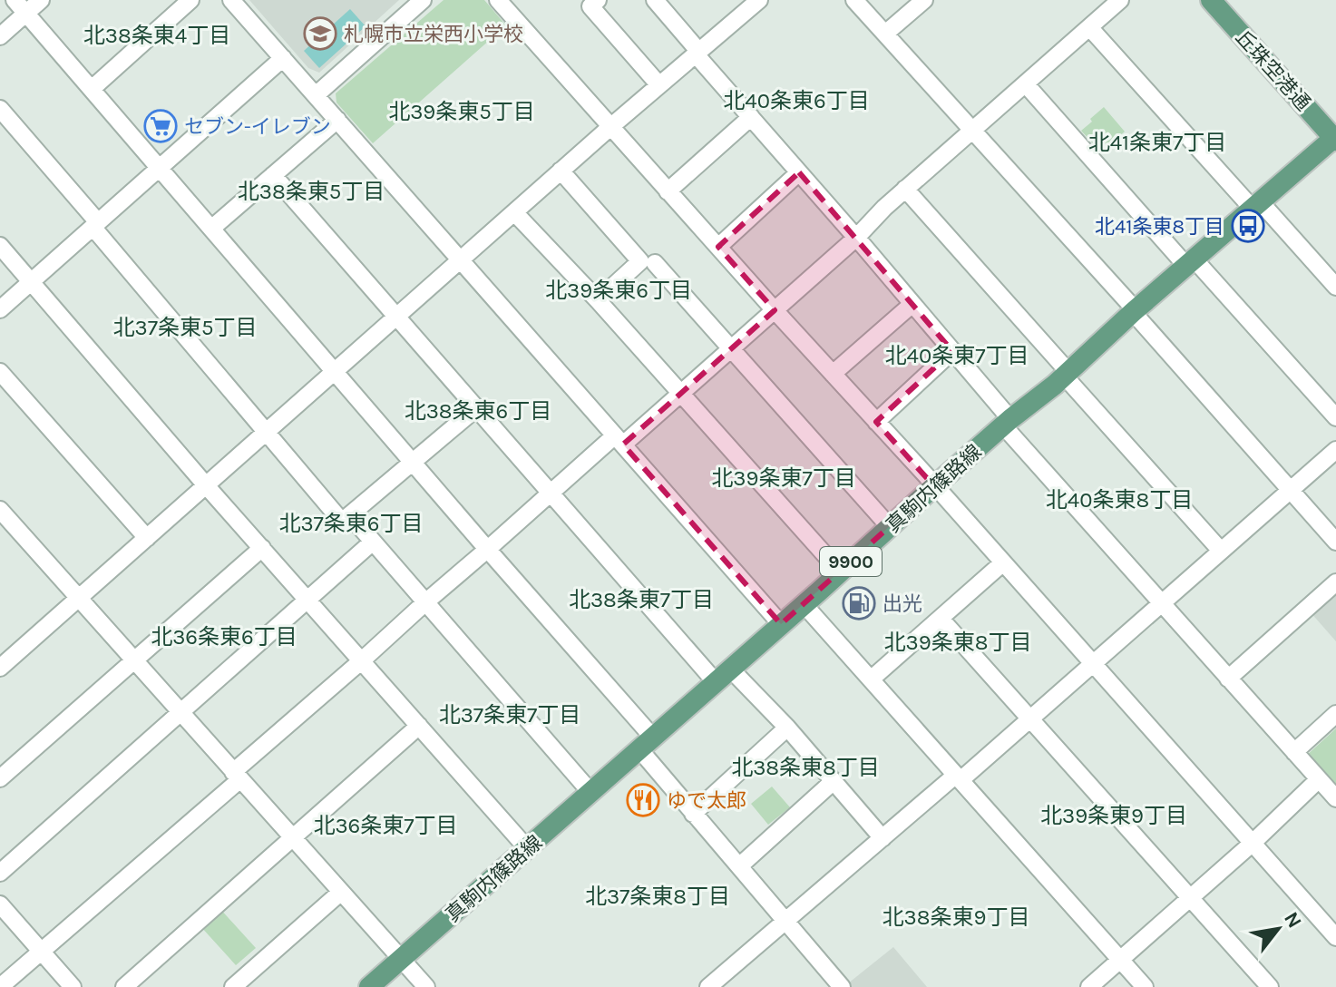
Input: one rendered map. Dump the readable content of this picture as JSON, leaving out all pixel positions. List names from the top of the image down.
{
  "streets": {
    "main road": ["丘珠空港通", "真駒内篠路線", "9900"]
  },
  "crossings": [
    ["丘珠空港通", "真駒内篠路線"]
  ],
  "districts": [
    "北38条東4丁目",
    "北40条東6丁目",
    "北39条東5丁目",
    "北41条東7丁目",
    "北38条東5丁目",
    "北39条東6丁目",
    "北37条東5丁目",
    "北40条東7丁目",
    "北38条東6丁目",
    "北39条東7丁目",
    "北40条東8丁目",
    "北37条東6丁目",
    "北38条東7丁目",
    "北36条東6丁目",
    "北39条東8丁目",
    "北37条東7丁目",
    "北38条東8丁目",
    "北39条東9丁目",
    "北36条東7丁目",
    "北37条東8丁目",
    "北38条東9丁目"
  ],
  "places": {
    "school or university": ["札幌市立栄西小学校"],
    "supermarket": ["セブン-イレブン"],
    "bus stop": ["北41条東8丁目"],
    "fuel station": ["出光"],
    "restaurant": ["ゆで太郎"]
  },
  "north": "top right"
}
